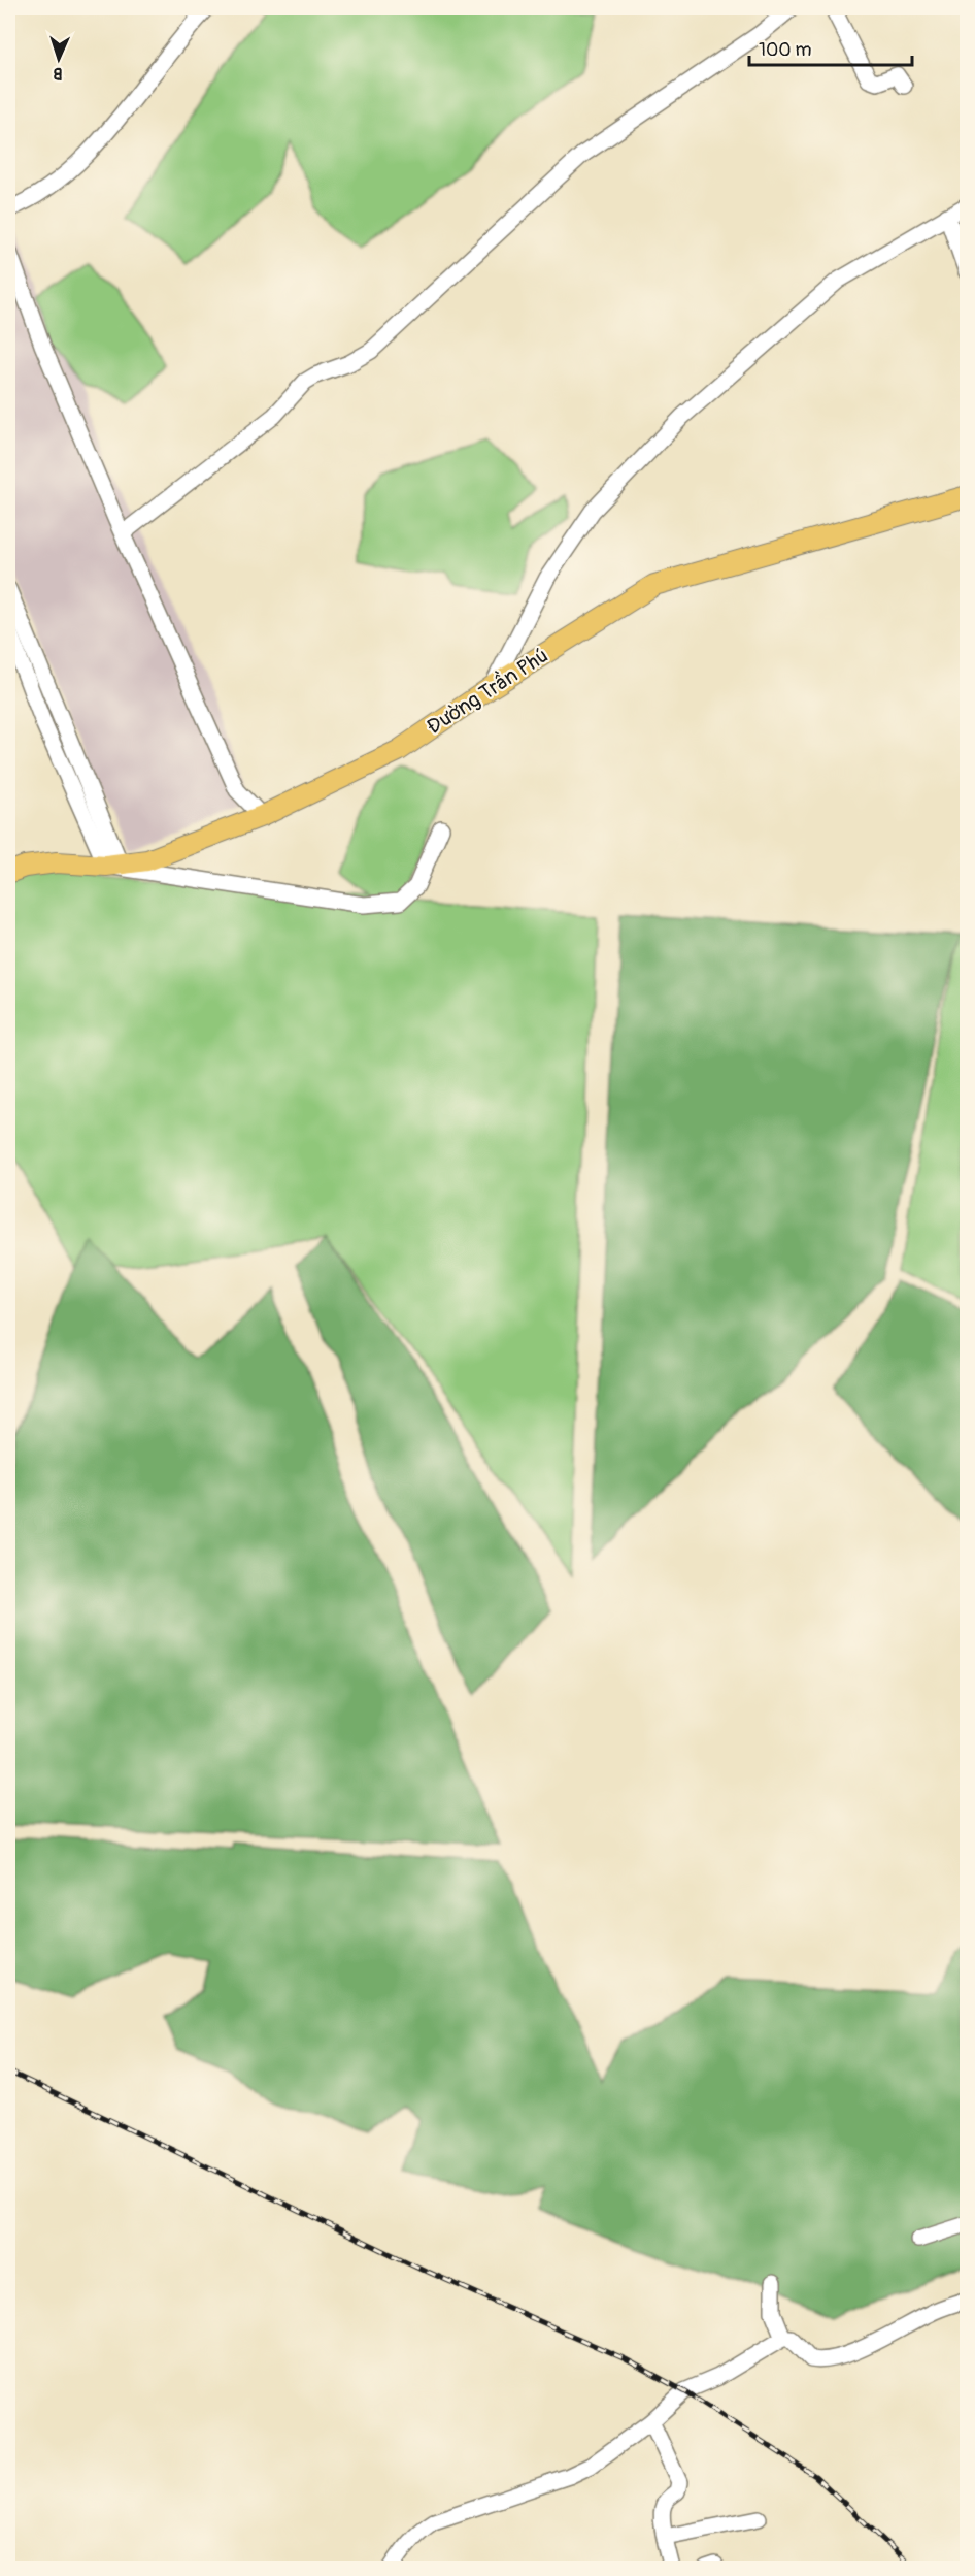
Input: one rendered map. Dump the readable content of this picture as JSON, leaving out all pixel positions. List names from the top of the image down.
{
  "streets": {
    "main road": ["Đường Trần Phú"]
  },
  "scale_bar": "100 m",
  "north": "bottom"
}
